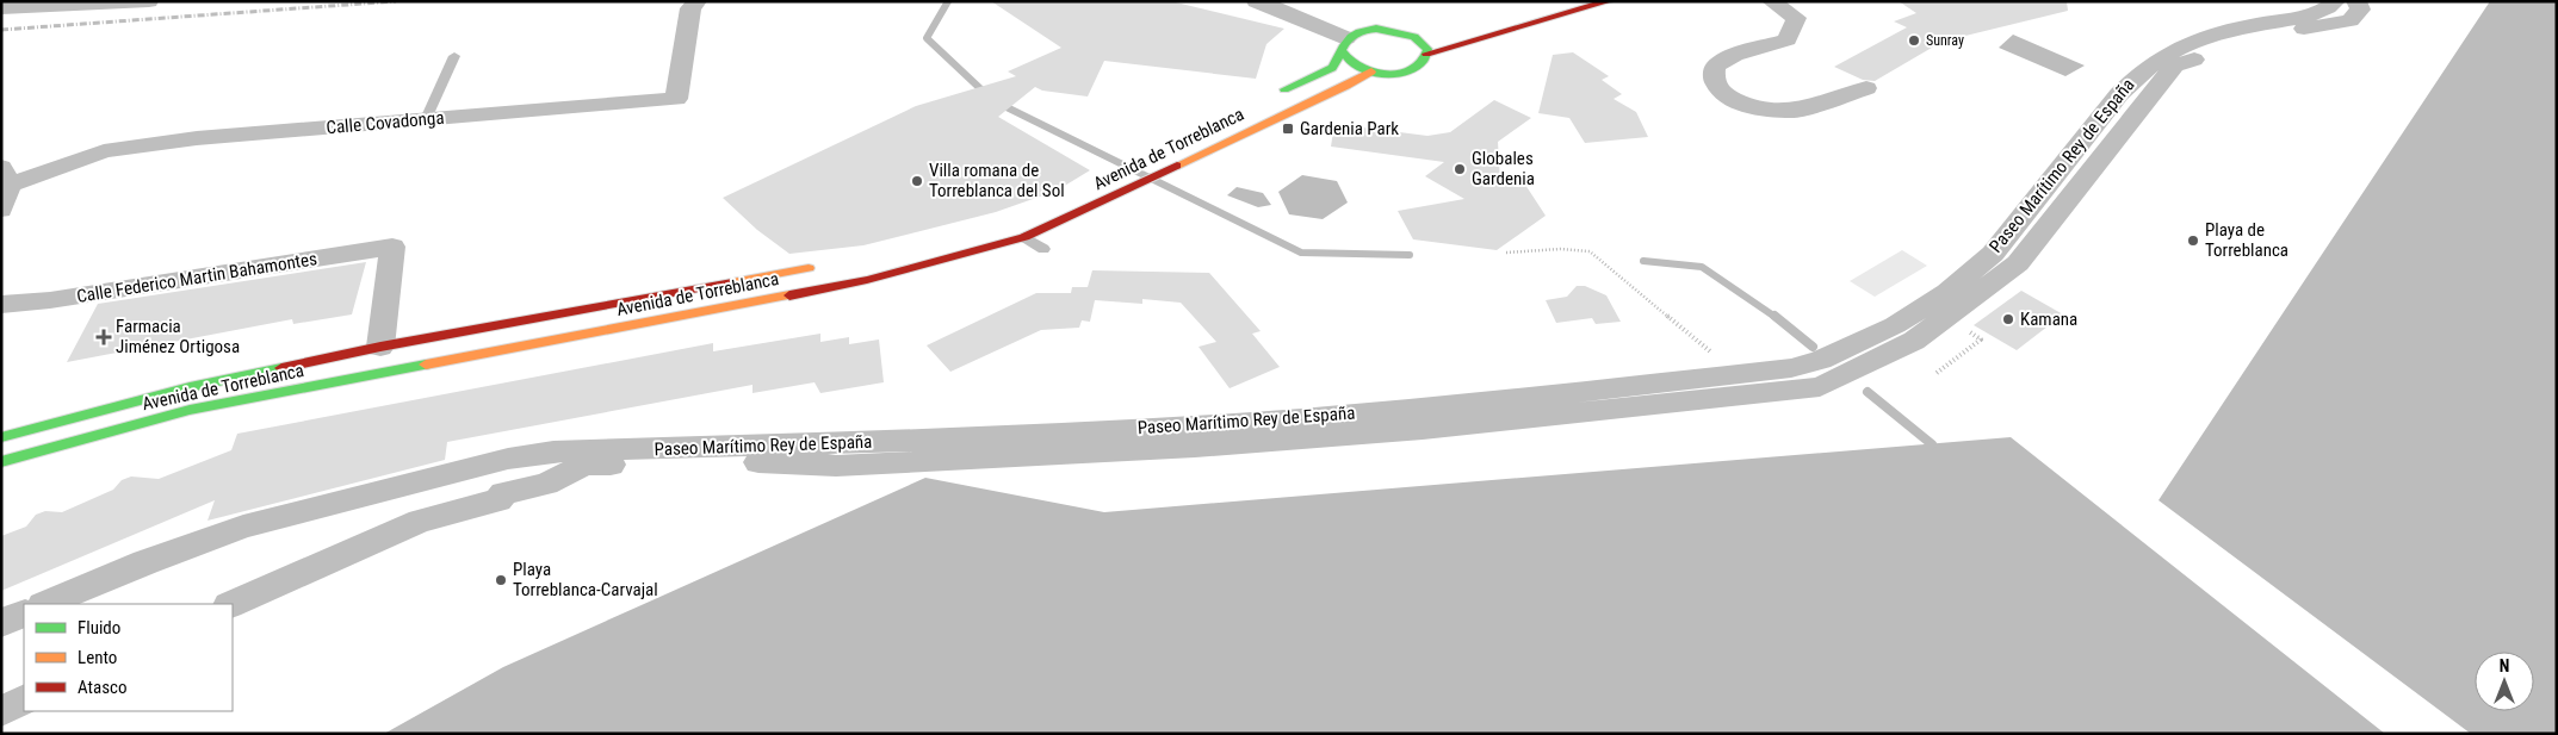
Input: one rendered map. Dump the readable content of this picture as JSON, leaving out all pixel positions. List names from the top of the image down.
{
  "streets": {
    "main road": ["Avenida de Torreblanca"],
    "street": ["Calle Covadonga", "Paseo Marítimo Rey de España", "Calle Federico Martin Bahamontes"]
  },
  "crossings": [
    ["Avenida de Torreblanca", "Calle Federico Martin Bahamontes"]
  ],
  "places": {
    "other": [
      "Sunray",
      "Globales Gardenia",
      "Villa romana de Torreblanca del Sol",
      "Playa de Torreblanca",
      "Kamana",
      "Playa Torreblanca-Carvajal"
    ],
    "transit": ["Gardenia Park"],
    "health": ["Farmacia Jiménez Ortigosa"]
  },
  "legend": ["Fluido", "Lento", "Atasco"],
  "north": "top"
}
